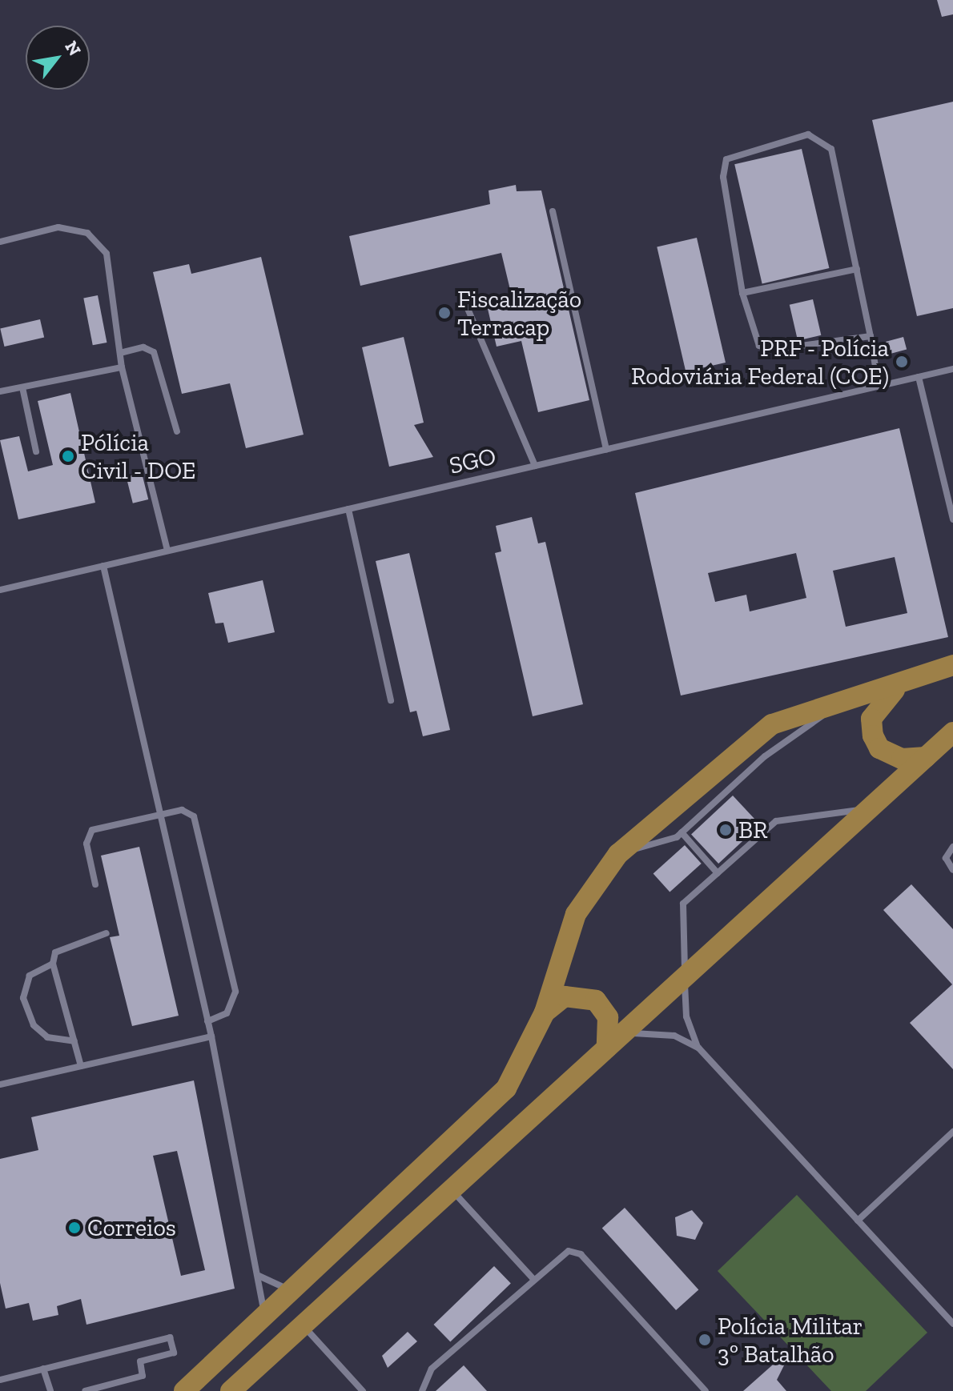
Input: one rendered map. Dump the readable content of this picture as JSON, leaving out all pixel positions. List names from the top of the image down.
{
  "streets": {
    "lane": ["SGO"]
  },
  "places": [
    "Fiscalização Terracap",
    "PRF - Polícia Rodoviária Federal (COE)",
    "Pólícia Civil - DOE",
    "BR",
    "Correios",
    "Polícia Militar 3º Batalhão"
  ],
  "north": "top right"
}
